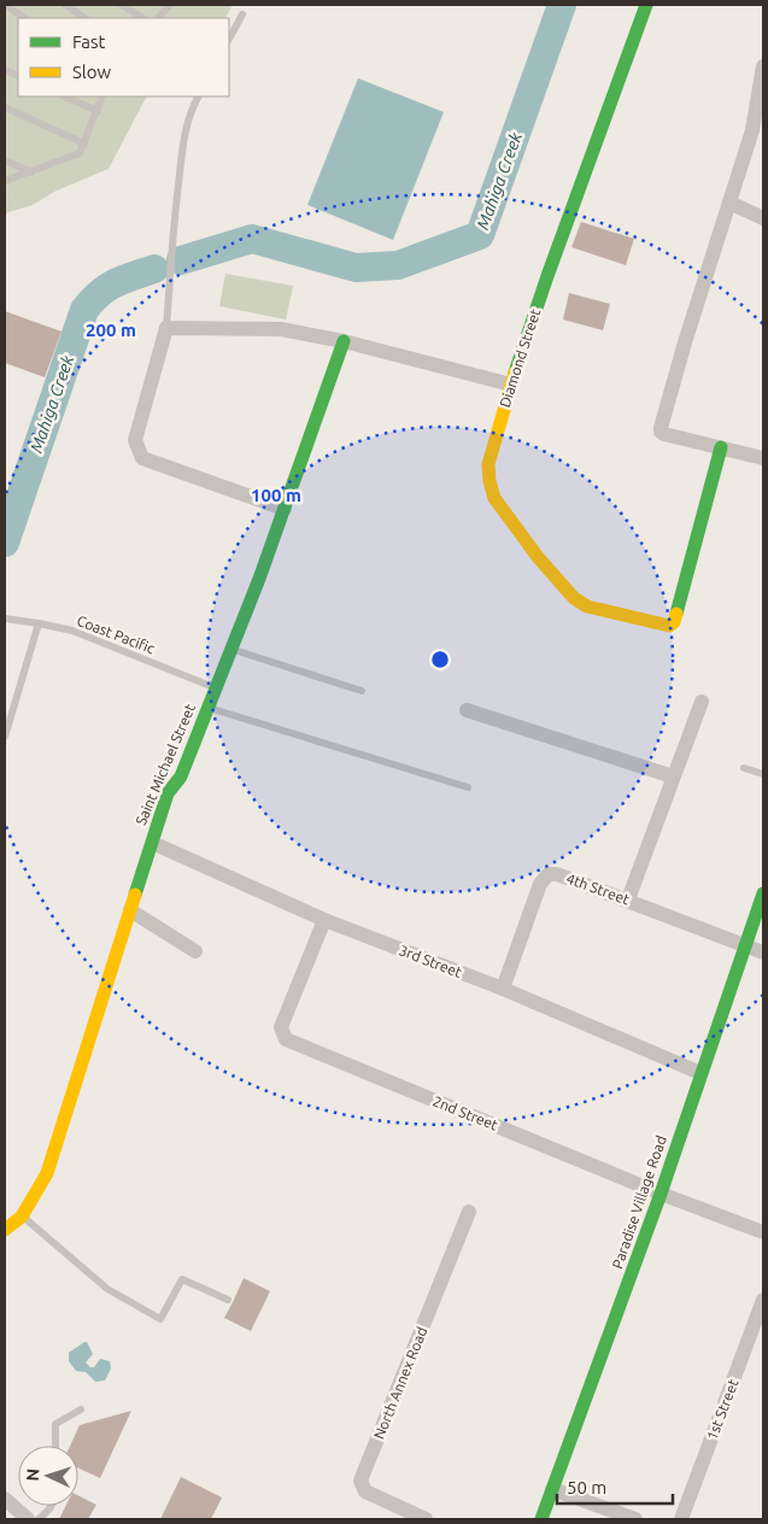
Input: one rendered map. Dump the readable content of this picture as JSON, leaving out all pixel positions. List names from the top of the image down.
{
  "streets": {
    "street": [
      "Diamond Street",
      "Saint Michael Street",
      "4th Street",
      "3rd Street",
      "2nd Street",
      "Paradise Village Road",
      "North Annex Road",
      "1st Street"
    ],
    "lane": ["Coast Pacific"]
  },
  "crossings": [
    ["Coast Pacific", "Saint Michael Street"],
    ["4th Street", "3rd Street"],
    ["4th Street", "Paradise Village Road"],
    ["3rd Street", "2nd Street"],
    ["3rd Street", "Paradise Village Road"],
    ["2nd Street", "Paradise Village Road"]
  ],
  "water": ["Mahiga Creek"],
  "legend": ["Fast", "Slow"],
  "scale_bar": "50 m",
  "north": "left",
  "rings": ["200 m", "100 m"]
}
